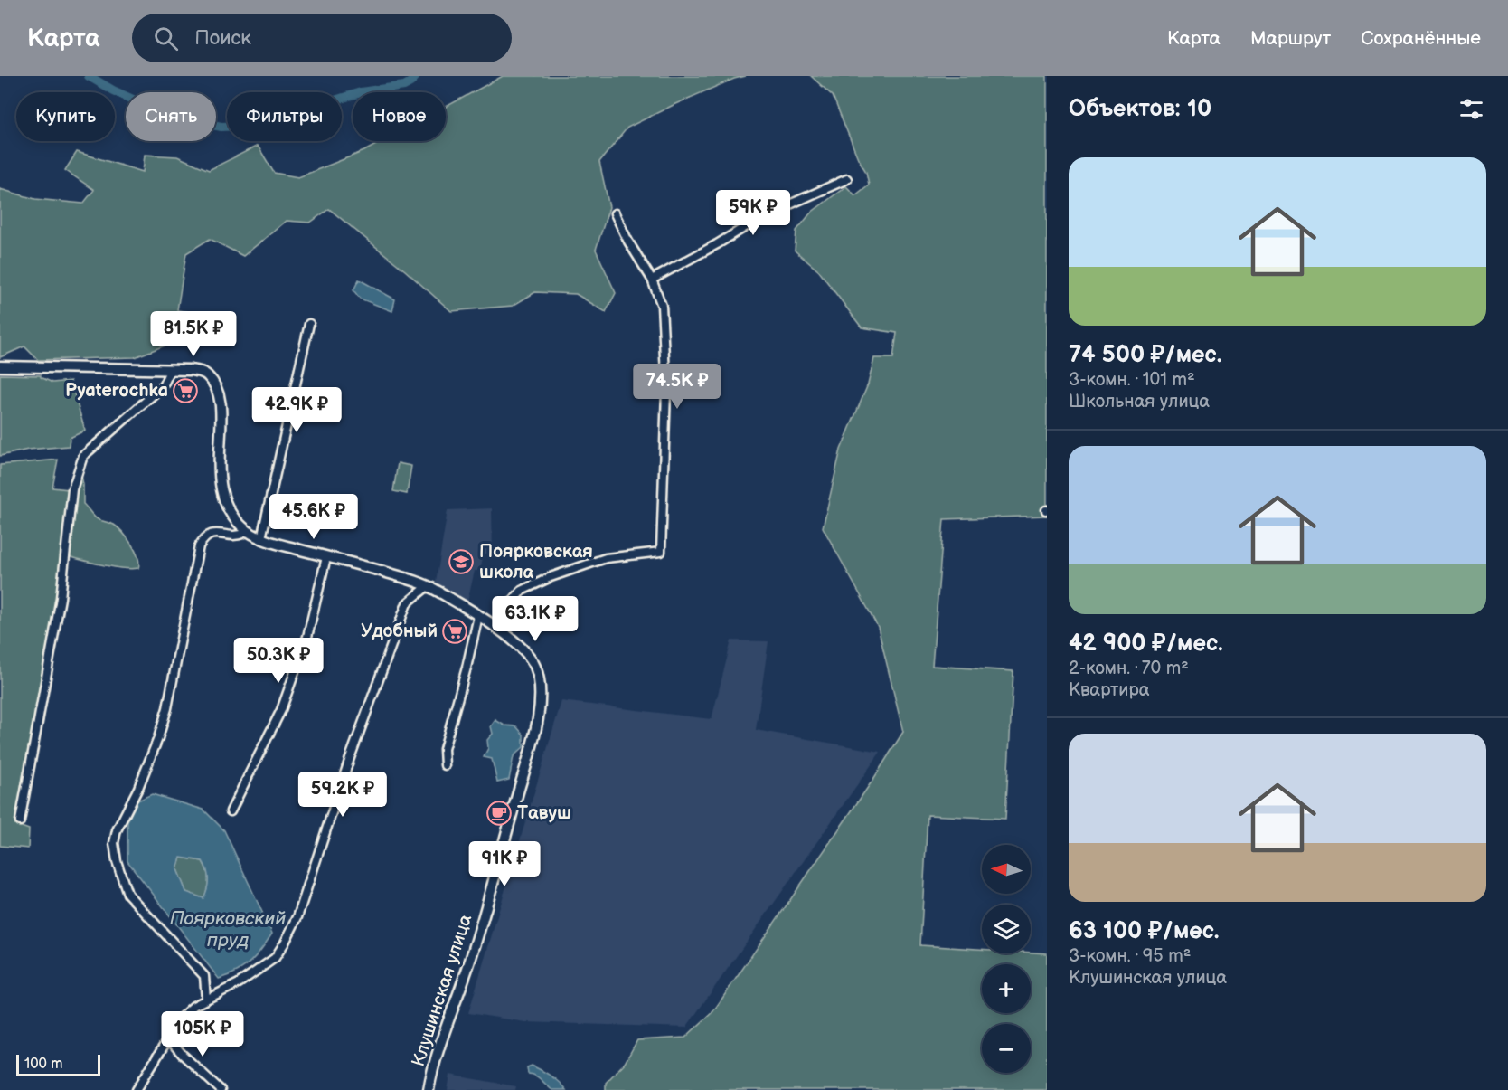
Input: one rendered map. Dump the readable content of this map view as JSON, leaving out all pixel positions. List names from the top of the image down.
{
  "streets": {
    "main road": ["Клушинская улица"]
  },
  "water": ["Поярковский пруд"],
  "places": {
    "supermarket": ["Pyaterochka", "Удобный"],
    "school or university": ["Поярковская школа"],
    "cafe": ["Тавуш"]
  },
  "scale_bar": "100 m",
  "north": "left",
  "page": {
    "header": "Карта",
    "search": "Поиск",
    "nav": ["Карта", "Маршрут", "Сохранённые"],
    "heading": "Объектов: 10",
    "chip": [
      "Купить",
      "Снять",
      "Фильтры",
      "Новое"
    ],
    "list": [
      {
        "name": "74 500 ₽/мес.",
        "note": "3-комн. · 101 m² · Школьная улица"
      },
      {
        "name": "42 900 ₽/мес.",
        "note": "2-комн. · 70 m² · Квартира"
      },
      {
        "name": "63 100 ₽/мес.",
        "note": "3-комн. · 95 m² · Клушинская улица"
      }
    ],
    "price": [
      "59K ₽",
      "81.5K ₽",
      "74.5K ₽",
      "42.9K ₽",
      "45.6K ₽",
      "63.1K ₽",
      "50.3K ₽",
      "59.2K ₽",
      "91K ₽",
      "105K ₽"
    ],
    "map_buttons": ["+", "−"],
    "scale": "100 m"
  }
}
